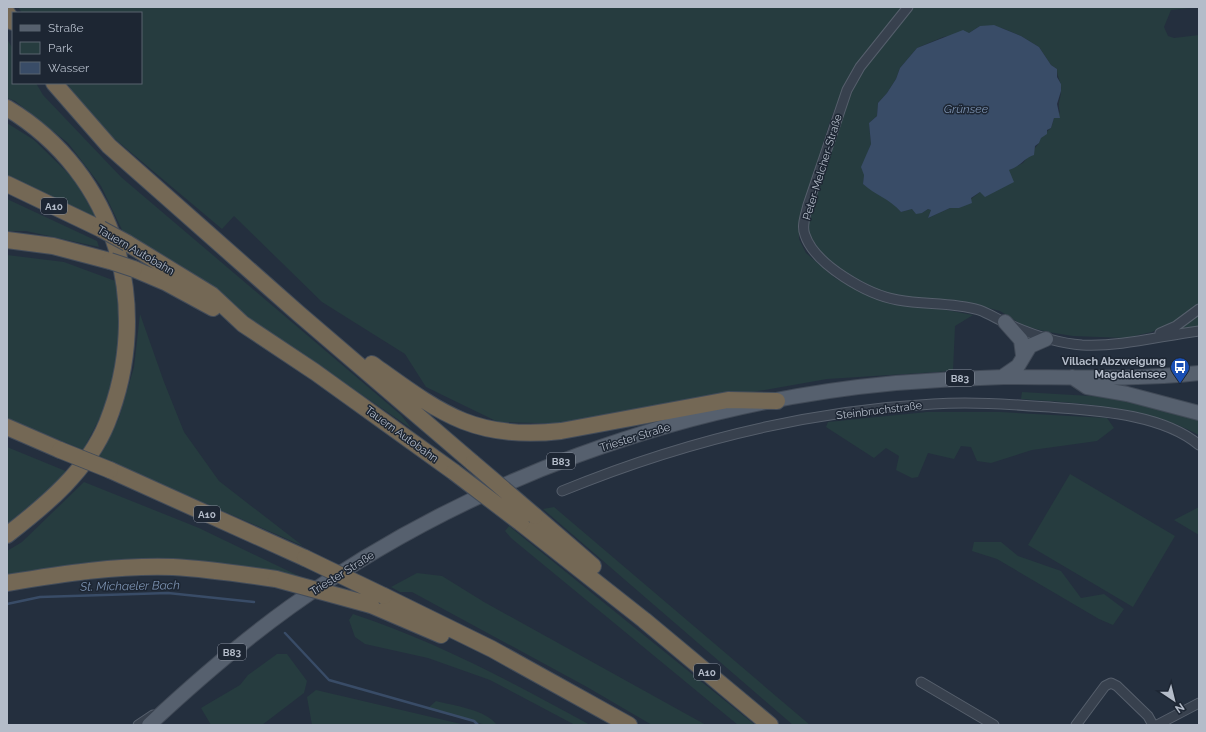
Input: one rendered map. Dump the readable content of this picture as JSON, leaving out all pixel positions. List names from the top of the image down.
{
  "streets": {
    "highway": ["A10", "Tauern Autobahn"],
    "main road": ["B83", "Triester Straße"],
    "street": ["Peter-Melcher-Straße", "Steinbruchstraße"]
  },
  "water": ["Grünsee", "St. Michaeler Bach"],
  "places": {
    "bus stop": ["Villach Abzweigung Magdalensee"]
  },
  "legend": ["Straße", "Park", "Wasser"],
  "north": "bottom right"
}
